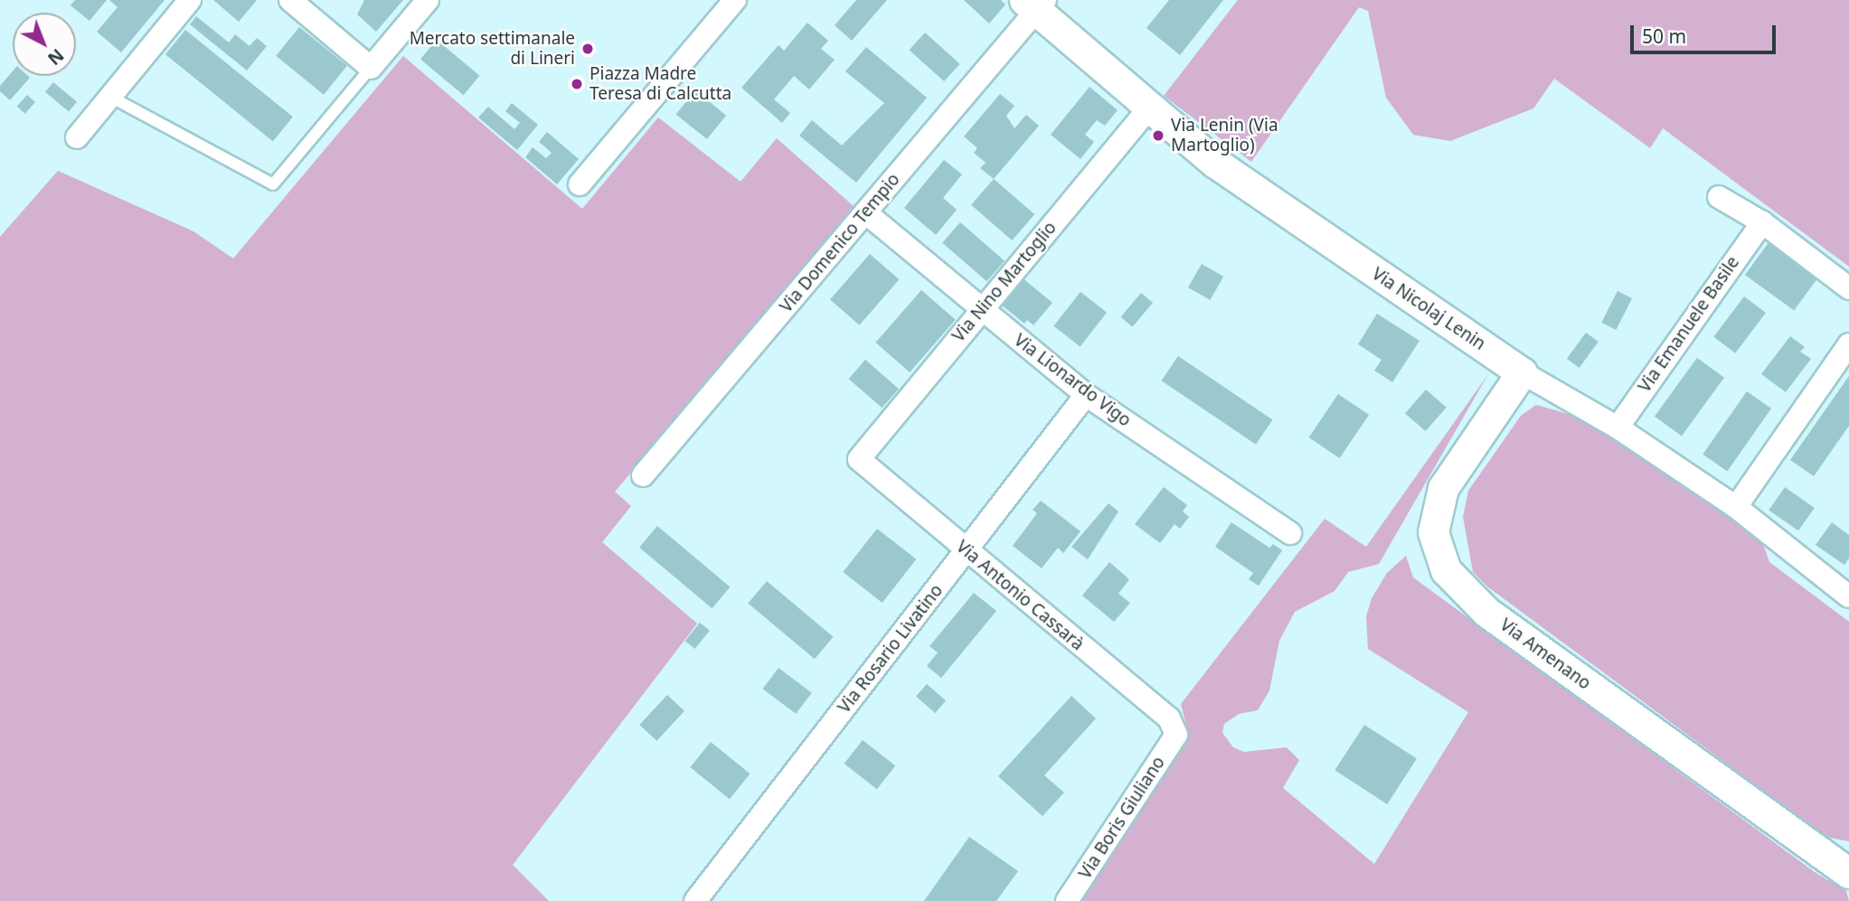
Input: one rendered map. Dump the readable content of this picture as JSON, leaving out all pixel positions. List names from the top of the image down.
{
  "streets": {
    "main road": ["Via Nicolaj Lenin", "Via Amenano"],
    "street": [
      "Via Domenico Tempio",
      "Via Nino Martoglio",
      "Via Emanuele Basile",
      "Via Lionardo Vigo",
      "Via Antonio Cassarà",
      "Via Rosario Livatino",
      "Via Boris Giuliano"
    ]
  },
  "crossings": [
    ["Via Domenico Tempio", "Via Nicolaj Lenin"],
    ["Via Domenico Tempio", "Via Lionardo Vigo"],
    ["Via Nino Martoglio", "Via Nicolaj Lenin"],
    ["Via Nino Martoglio", "Via Lionardo Vigo"],
    ["Via Nino Martoglio", "Via Antonio Cassarà"],
    ["Via Nicolaj Lenin", "Via Emanuele Basile"],
    ["Via Nicolaj Lenin", "Via Amenano"],
    ["Via Lionardo Vigo", "Via Rosario Livatino"],
    ["Via Antonio Cassarà", "Via Rosario Livatino"],
    ["Via Antonio Cassarà", "Via Boris Giuliano"]
  ],
  "places": ["Mercato settimanale di Lineri", "Piazza Madre Teresa di Calcutta", "Via Lenin (Via Martoglio)"],
  "scale_bar": "50 m",
  "north": "bottom right"
}
